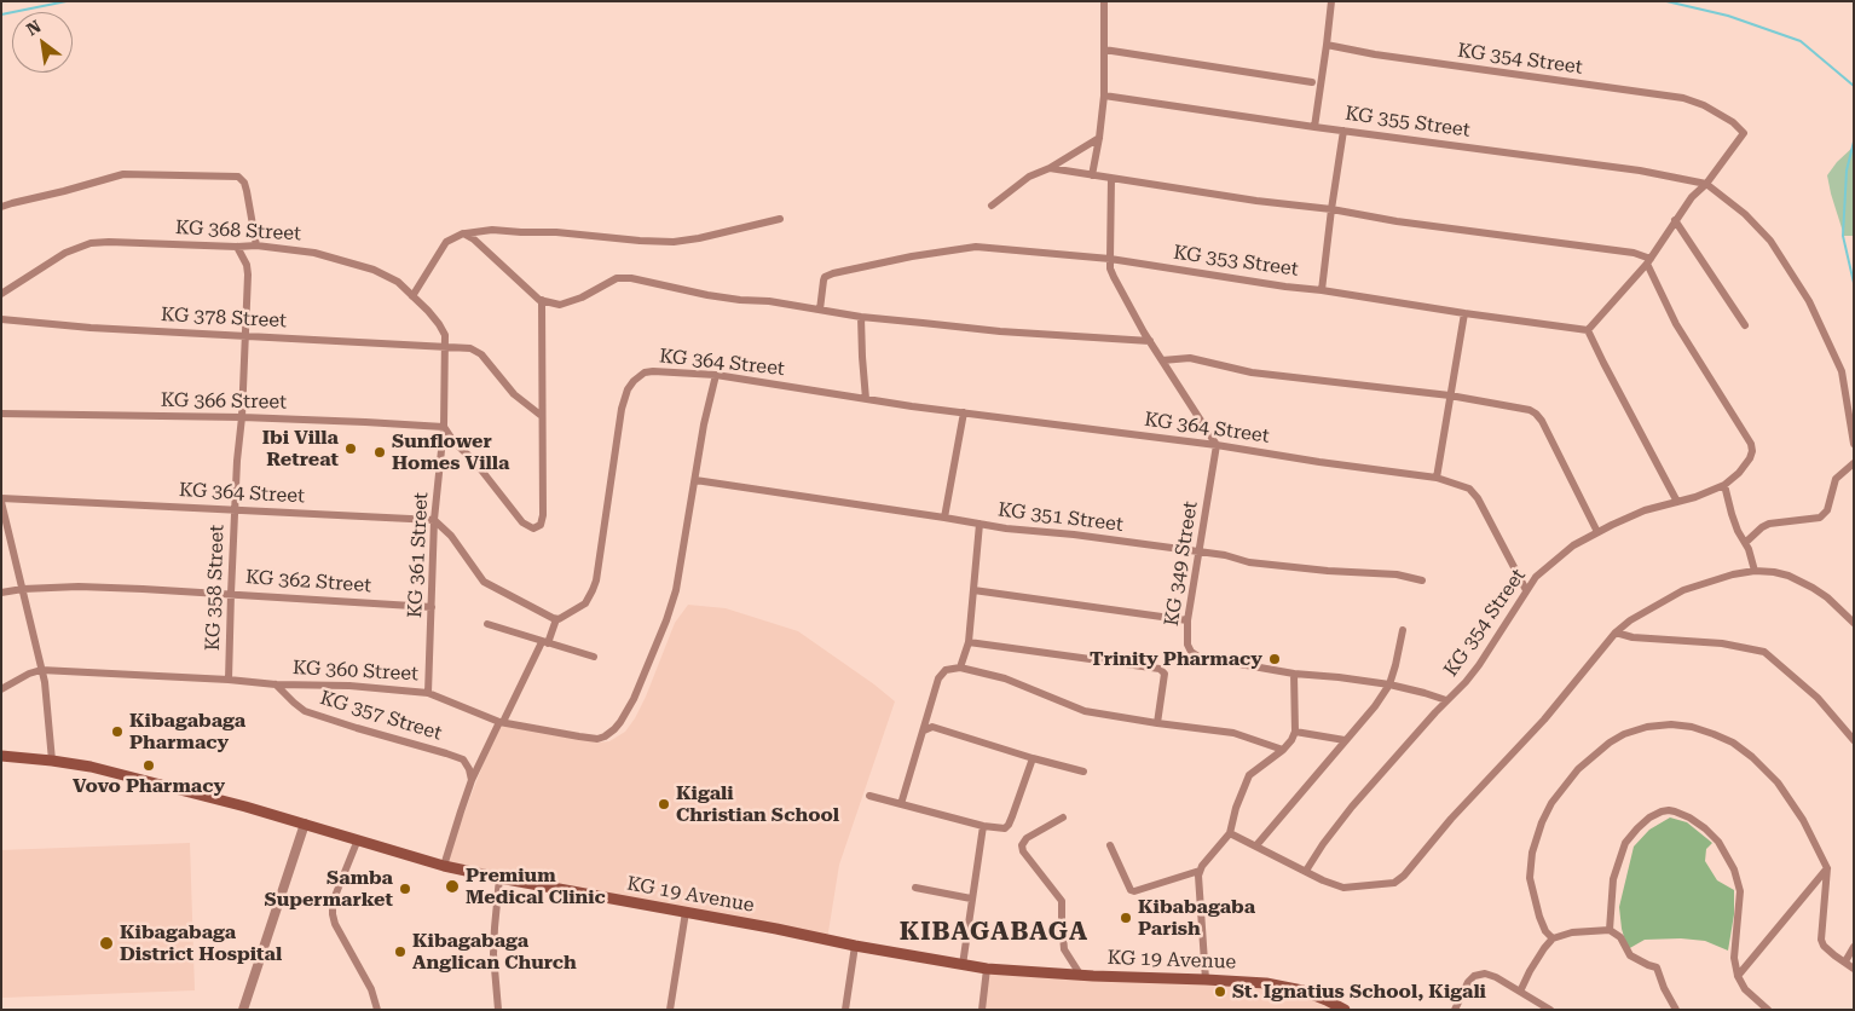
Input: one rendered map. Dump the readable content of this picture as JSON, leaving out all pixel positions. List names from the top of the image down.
{
  "streets": {
    "main road": ["KG 19 Avenue"],
    "street": [
      "KG 354 Street",
      "KG 355 Street",
      "KG 368 Street",
      "KG 353 Street",
      "KG 378 Street",
      "KG 364 Street",
      "KG 366 Street",
      "KG 351 Street",
      "KG 361 Street",
      "KG 349 Street",
      "KG 362 Street",
      "KG 358 Street",
      "KG 360 Street",
      "KG 357 Street"
    ]
  },
  "crossings": [
    ["KG 354 Street", "KG 355 Street"],
    ["KG 354 Street", "KG 364 Street"],
    ["KG 354 Street", "KG 349 Street"],
    ["KG 368 Street", "KG 378 Street"],
    ["KG 368 Street", "KG 361 Street"],
    ["KG 368 Street", "KG 358 Street"],
    ["KG 378 Street", "KG 361 Street"],
    ["KG 378 Street", "KG 358 Street"],
    ["KG 364 Street", "KG 361 Street"],
    ["KG 364 Street", "KG 349 Street"],
    ["KG 364 Street", "KG 358 Street"],
    ["KG 364 Street", "KG 360 Street"],
    ["KG 366 Street", "KG 361 Street"],
    ["KG 366 Street", "KG 358 Street"],
    ["KG 351 Street", "KG 349 Street"],
    ["KG 351 Street", "KG 360 Street"],
    ["KG 361 Street", "KG 362 Street"],
    ["KG 361 Street", "KG 360 Street"],
    ["KG 362 Street", "KG 358 Street"],
    ["KG 358 Street", "KG 360 Street"],
    ["KG 360 Street", "KG 357 Street"]
  ],
  "districts": ["KIBAGABAGA"],
  "places": [
    "Ibi Villa Retreat",
    "Sunflower Homes Villa",
    "Trinity Pharmacy",
    "Kibagabaga Pharmacy",
    "Vovo Pharmacy",
    "Kigali Christian School",
    "Premium Medical Clinic",
    "Samba Supermarket",
    "Kibabagaba Parish",
    "Kibagabaga District Hospital",
    "Kibagabaga Anglican Church",
    "St. Ignatius School, Kigali"
  ],
  "north": "top left"
}
